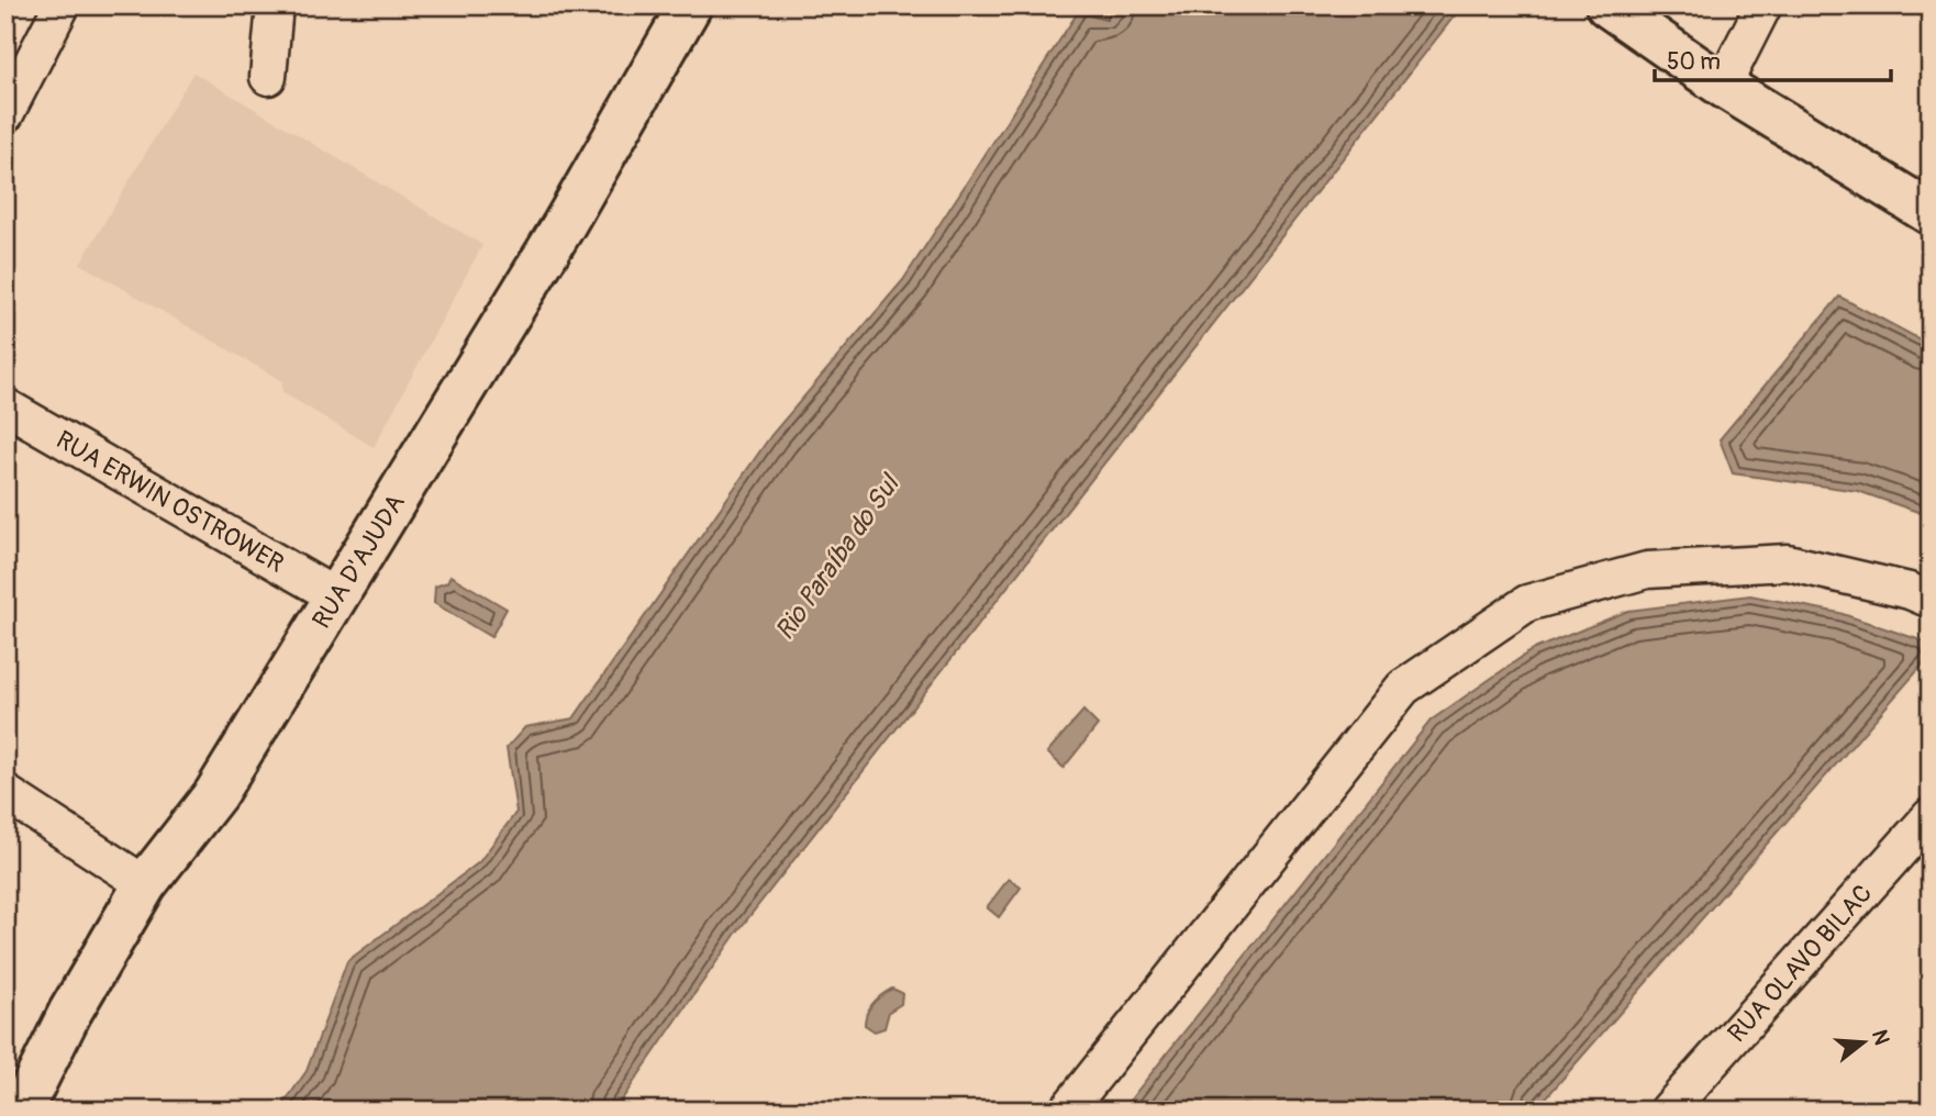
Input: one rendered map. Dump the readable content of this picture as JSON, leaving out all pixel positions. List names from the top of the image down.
{
  "streets": {
    "main road": ["RUA D'AJUDA"],
    "street": ["RUA ERWIN OSTROWER", "RUA OLAVO BILAC"]
  },
  "crossings": [
    ["RUA ERWIN OSTROWER", "RUA D'AJUDA"]
  ],
  "water": ["Rio Paraíba do Sul"],
  "scale_bar": "50 m",
  "north": "right"
}
